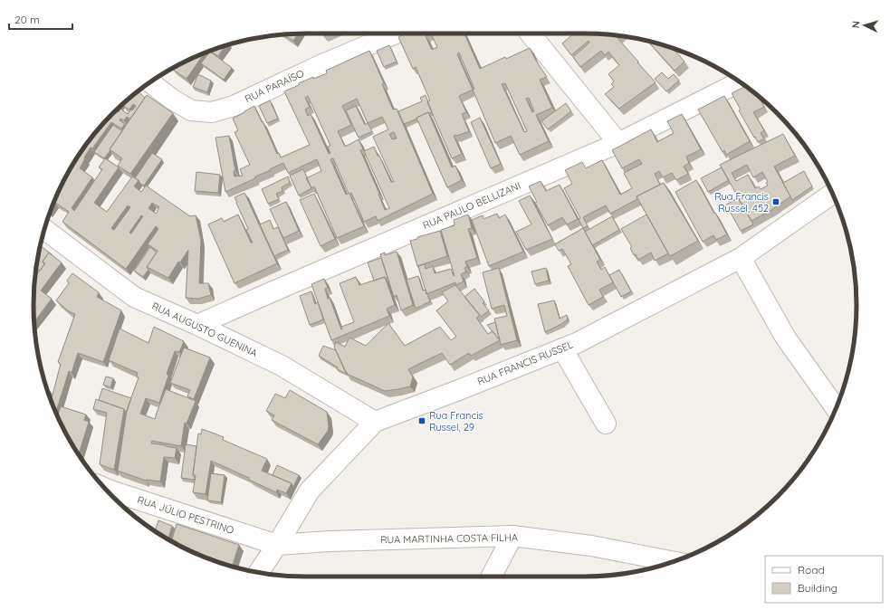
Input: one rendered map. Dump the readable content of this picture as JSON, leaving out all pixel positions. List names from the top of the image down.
{
  "streets": {
    "street": [
      "RUA PARAÍSO",
      "RUA PAULO BELLIZANI",
      "RUA AUGUSTO GUENINA",
      "RUA FRANCIS RUSSEL",
      "RUA JÚLIO PESTRINO",
      "RUA MARTINHA COSTA FILHA"
    ]
  },
  "crossings": [
    ["RUA PAULO BELLIZANI", "RUA AUGUSTO GUENINA"],
    ["RUA AUGUSTO GUENINA", "RUA FRANCIS RUSSEL"],
    ["RUA FRANCIS RUSSEL", "RUA JÚLIO PESTRINO"],
    ["RUA FRANCIS RUSSEL", "RUA MARTINHA COSTA FILHA"],
    ["RUA JÚLIO PESTRINO", "RUA MARTINHA COSTA FILHA"]
  ],
  "places": {
    "transit": ["Rua Francis Russel, 452", "Rua Francis Russel, 29"]
  },
  "legend": ["Road", "Building"],
  "scale_bar": "20 m",
  "north": "left"
}
